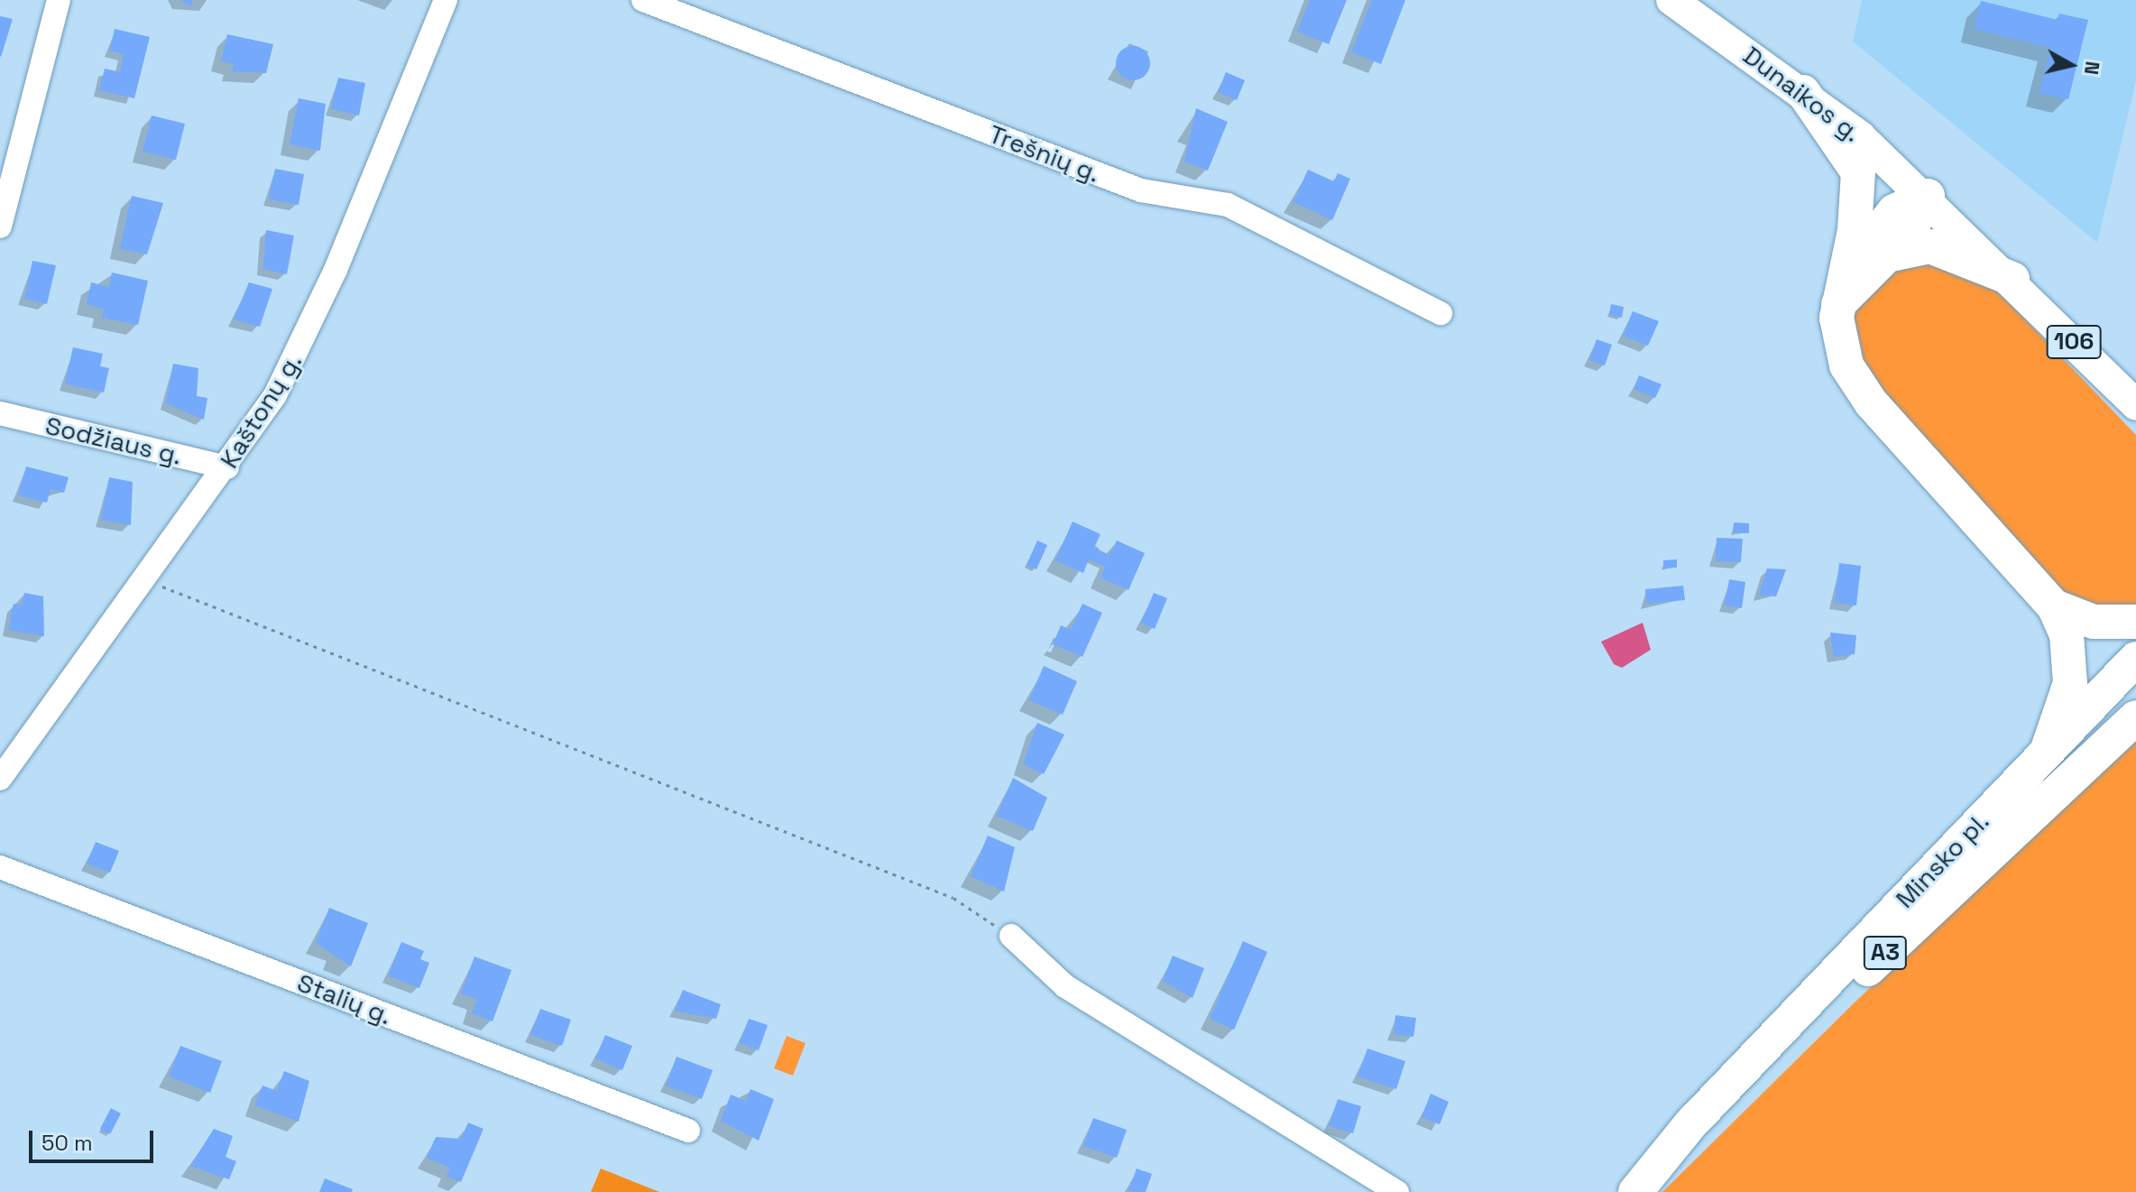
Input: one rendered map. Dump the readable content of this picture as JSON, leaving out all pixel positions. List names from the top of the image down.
{
  "streets": {
    "highway": ["Minsko pl.", "A3"],
    "main road": ["Dunaikos g.", "106"],
    "street": [
      "Trešnių g.",
      "Kaštonų g.",
      "Sodžiaus g.",
      "Stalių g."
    ]
  },
  "crossings": [
    ["Dunaikos g.", "106"],
    ["Kaštonų g.", "Sodžiaus g."]
  ],
  "scale_bar": "50 m",
  "north": "right"
}
